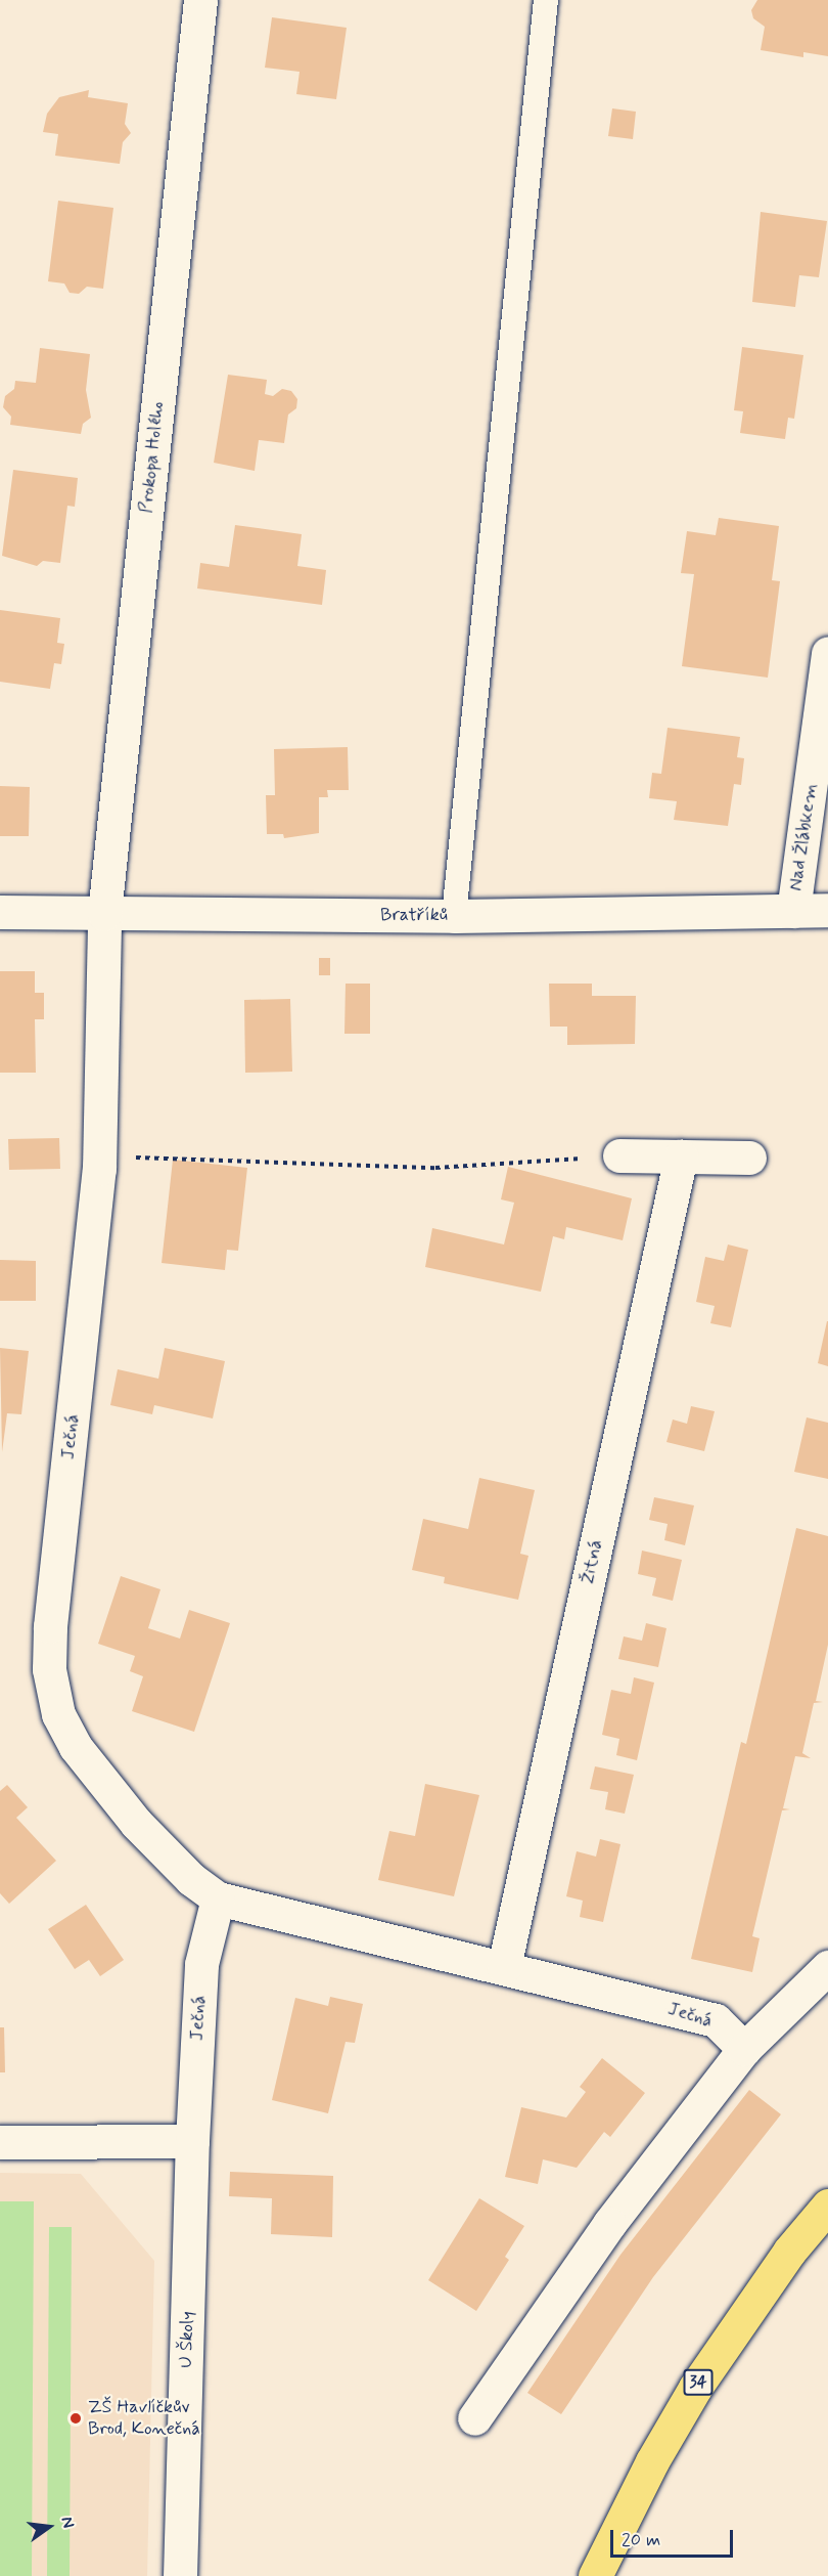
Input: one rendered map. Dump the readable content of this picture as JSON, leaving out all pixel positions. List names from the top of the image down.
{
  "streets": {
    "main road": ["34"],
    "street": [
      "Prokopa Holého",
      "Nad Žlábkem",
      "Bratříků",
      "Ječná",
      "Žitná",
      "U Školy"
    ]
  },
  "crossings": [
    ["Prokopa Holého", "Bratříků"],
    ["Prokopa Holého", "Ječná"],
    ["Nad Žlábkem", "Bratříků"],
    ["Bratříků", "Ječná"],
    ["Ječná", "Žitná"],
    ["Ječná", "U Školy"]
  ],
  "places": ["ZŠ Havlíčkův Brod, Konečná"],
  "scale_bar": "20 m",
  "north": "right"
}
